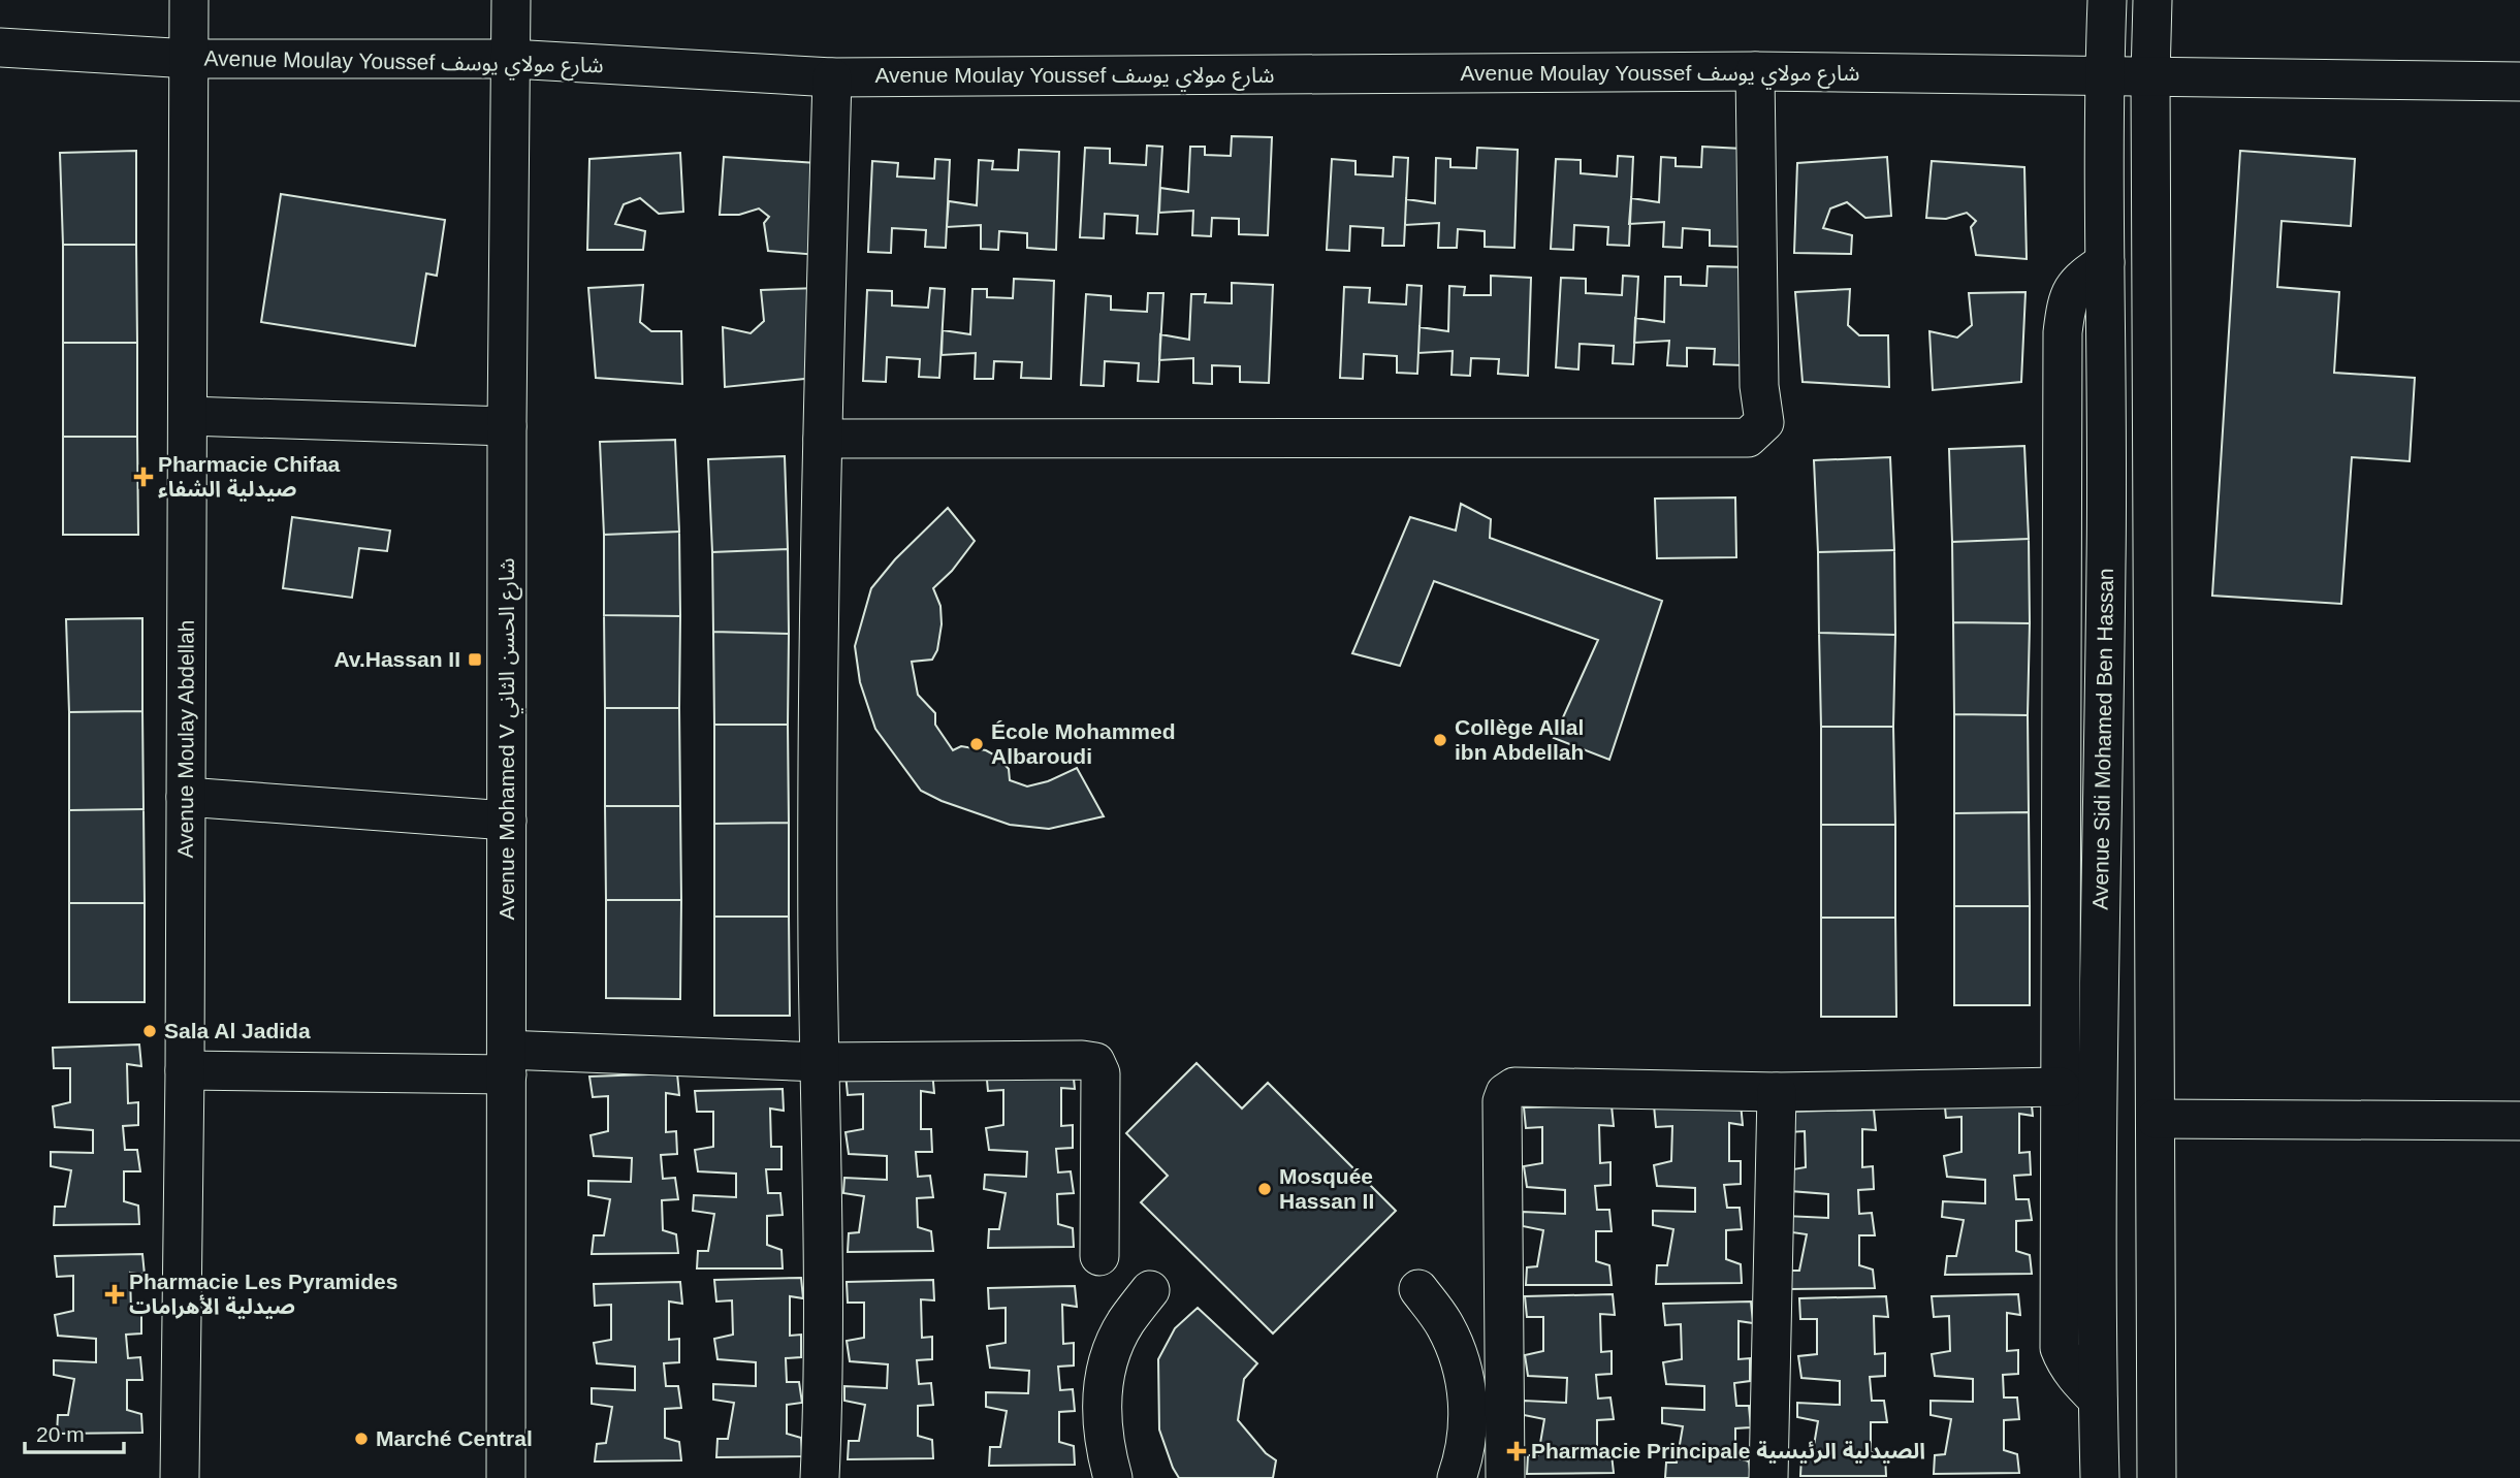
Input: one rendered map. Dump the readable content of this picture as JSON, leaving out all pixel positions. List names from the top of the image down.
{
  "streets": {
    "street": [
      "Avenue Moulay Youssef شارع مولاي يوسف",
      "Avenue Moulay Abdellah",
      "Avenue Mohamed V شارع الحسن الثاني",
      "Avenue Sidi Mohamed Ben Hassan"
    ]
  },
  "crossings": [
    ["Avenue Moulay Youssef شارع مولاي يوسف", "Avenue Moulay Abdellah"],
    ["Avenue Moulay Youssef شارع مولاي يوسف", "Avenue Mohamed V شارع الحسن الثاني"],
    ["Avenue Moulay Youssef شارع مولاي يوسف", "Avenue Sidi Mohamed Ben Hassan"]
  ],
  "places": {
    "health": ["Pharmacie Chifaa صيدلية الشفاء", "Pharmacie Les Pyramides صيدلية الأهرامات", "Pharmacie Principale الصيدلية الرئيسية"],
    "transit": ["Av.Hassan II"],
    "other": [
      "Collège Allal ibn Abdellah",
      "École Mohammed Albaroudi",
      "Sala Al Jadida",
      "Mosquée Hassan II",
      "Marché Central"
    ]
  },
  "scale_bar": "20 m"
}
